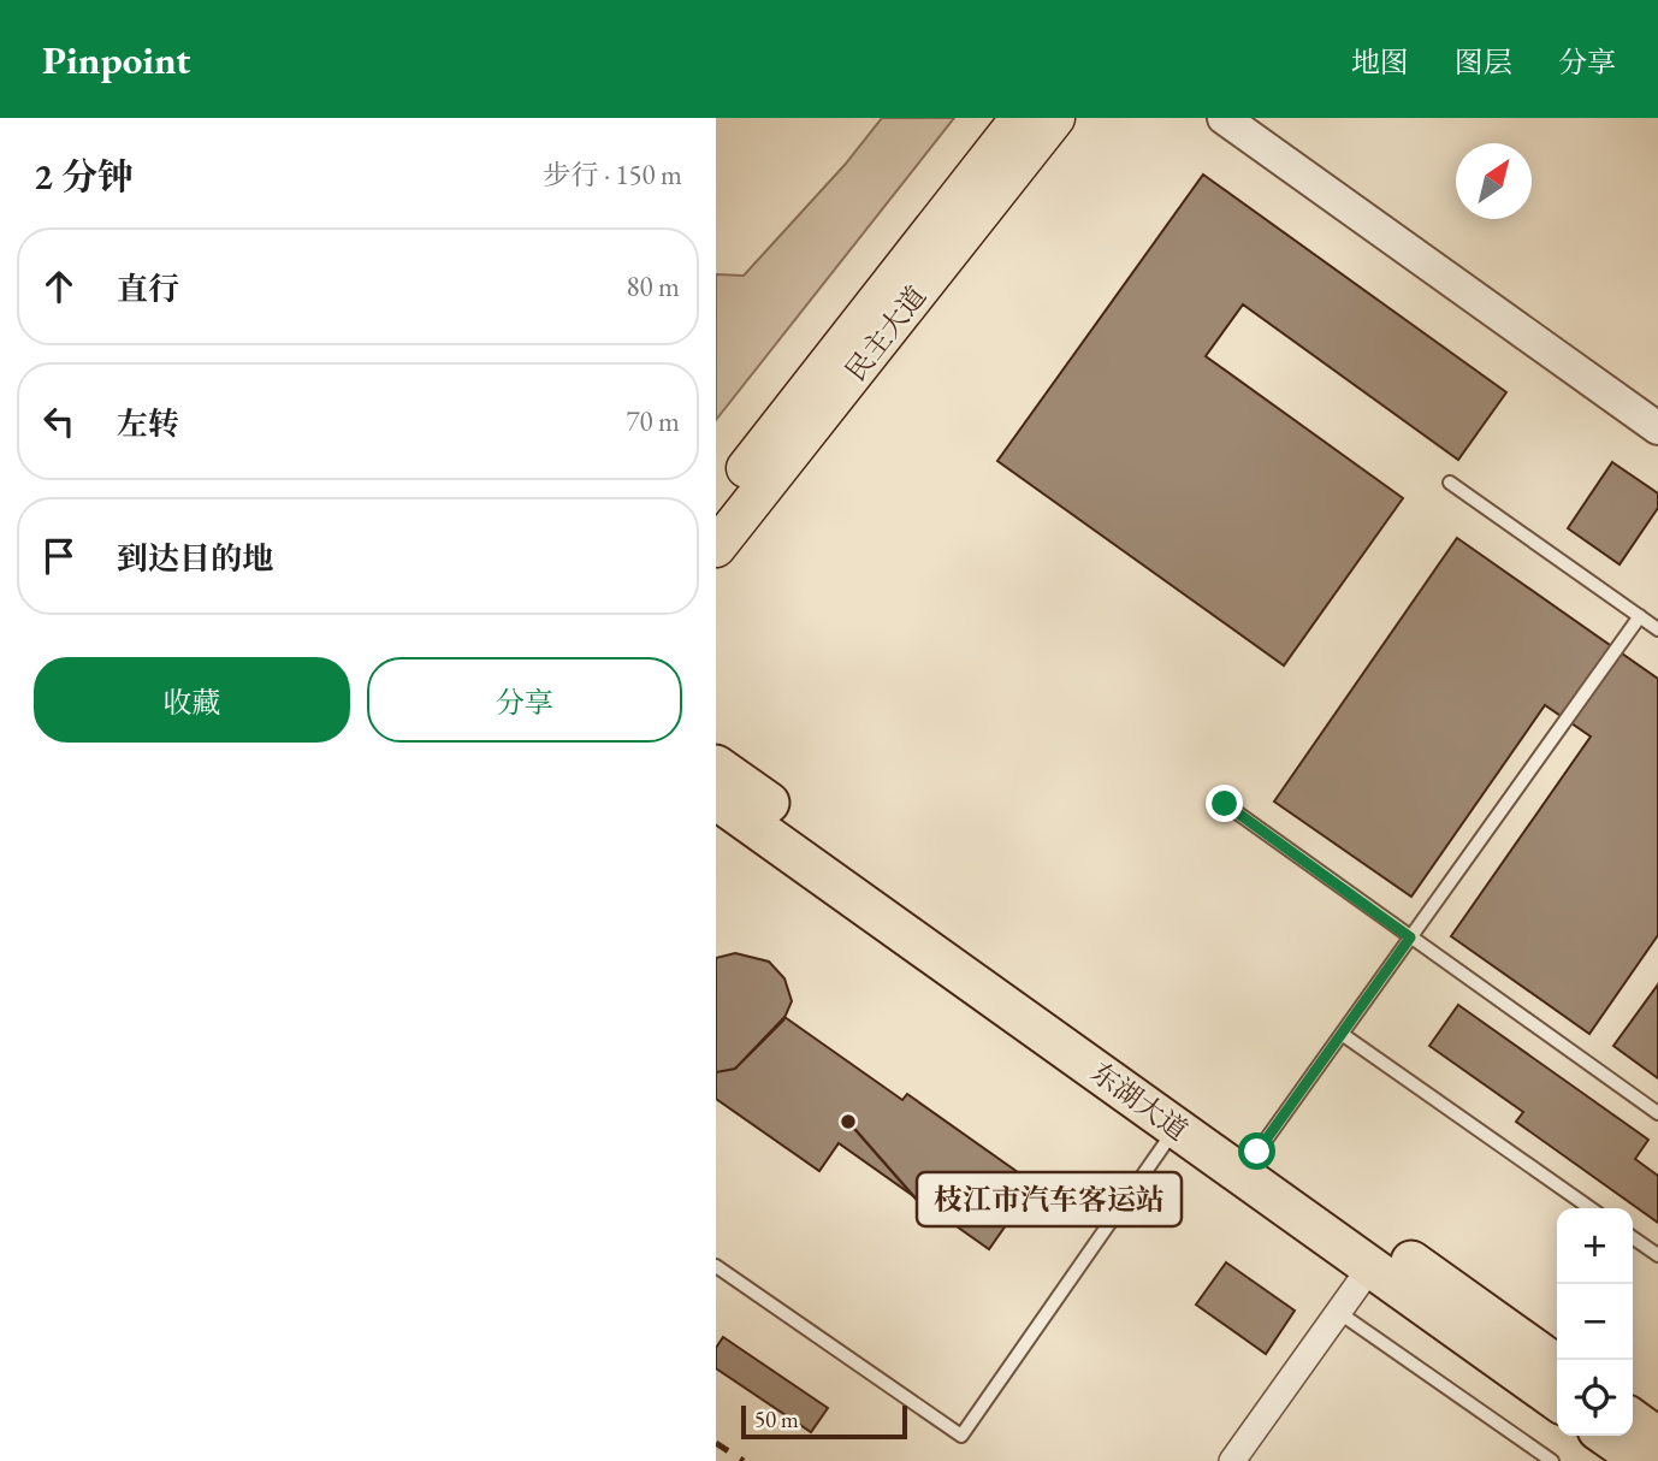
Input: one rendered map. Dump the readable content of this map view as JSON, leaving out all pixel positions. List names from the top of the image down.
{
  "streets": {
    "highway": ["东湖大道"],
    "main road": ["民主大道"]
  },
  "places": ["枝江市汽车客运站"],
  "scale_bar": "50 m",
  "north": "top right",
  "page": {
    "header": "Pinpoint",
    "nav": ["地图", "图层", "分享"],
    "heading": ["2 分钟", "步行 · 150 m"],
    "list": [
      ["直行", "80 m"],
      ["左转", "70 m"],
      "到达目的地"
    ],
    "buttons": ["收藏", "分享"],
    "map_buttons": ["+", "−"],
    "scale": "50 m"
  }
}
